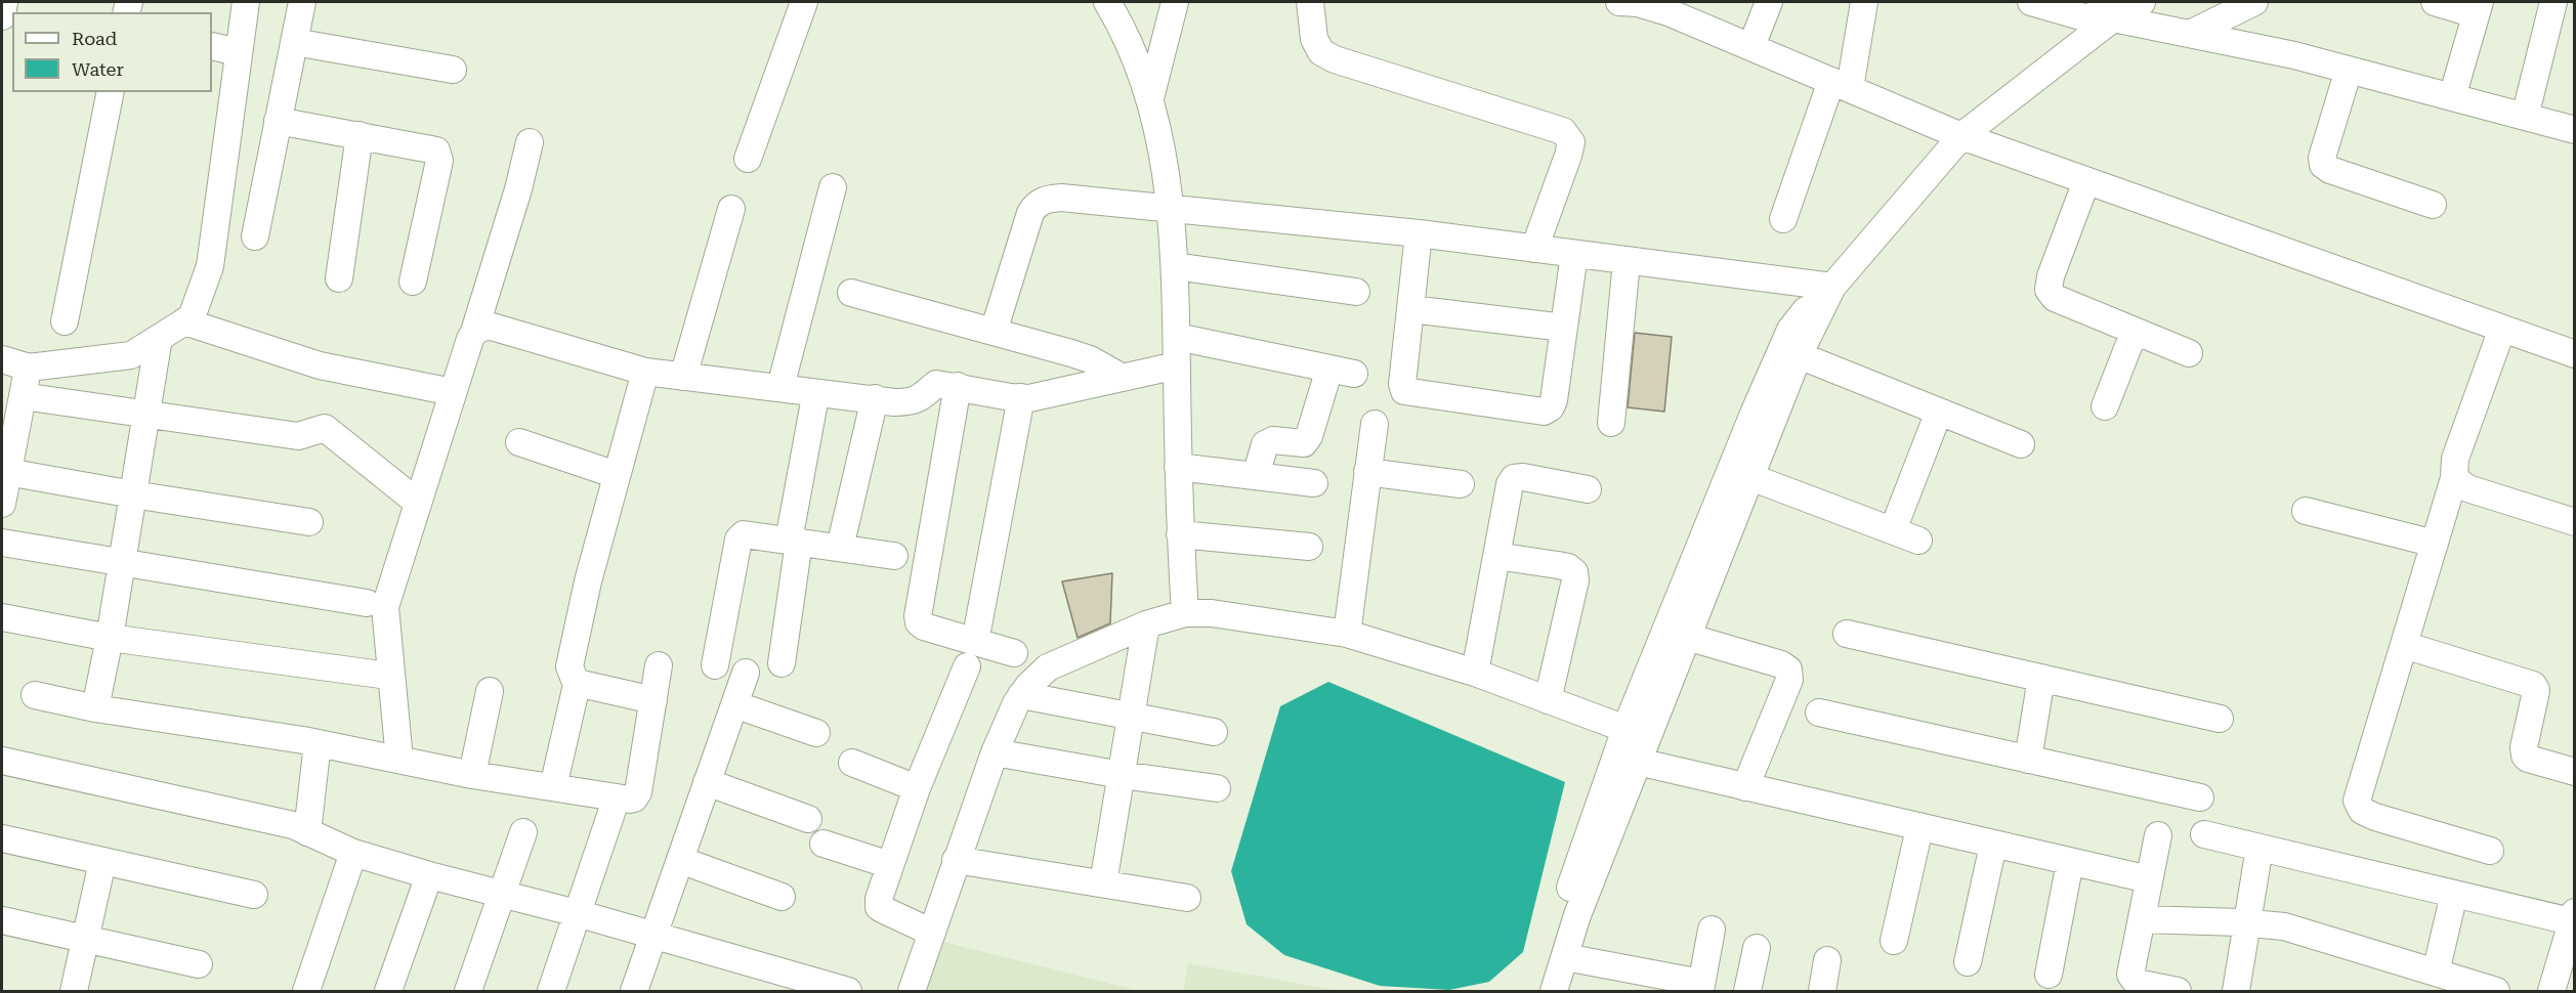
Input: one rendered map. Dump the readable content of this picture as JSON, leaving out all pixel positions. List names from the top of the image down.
{
  "legend": ["Road", "Water"]
}
